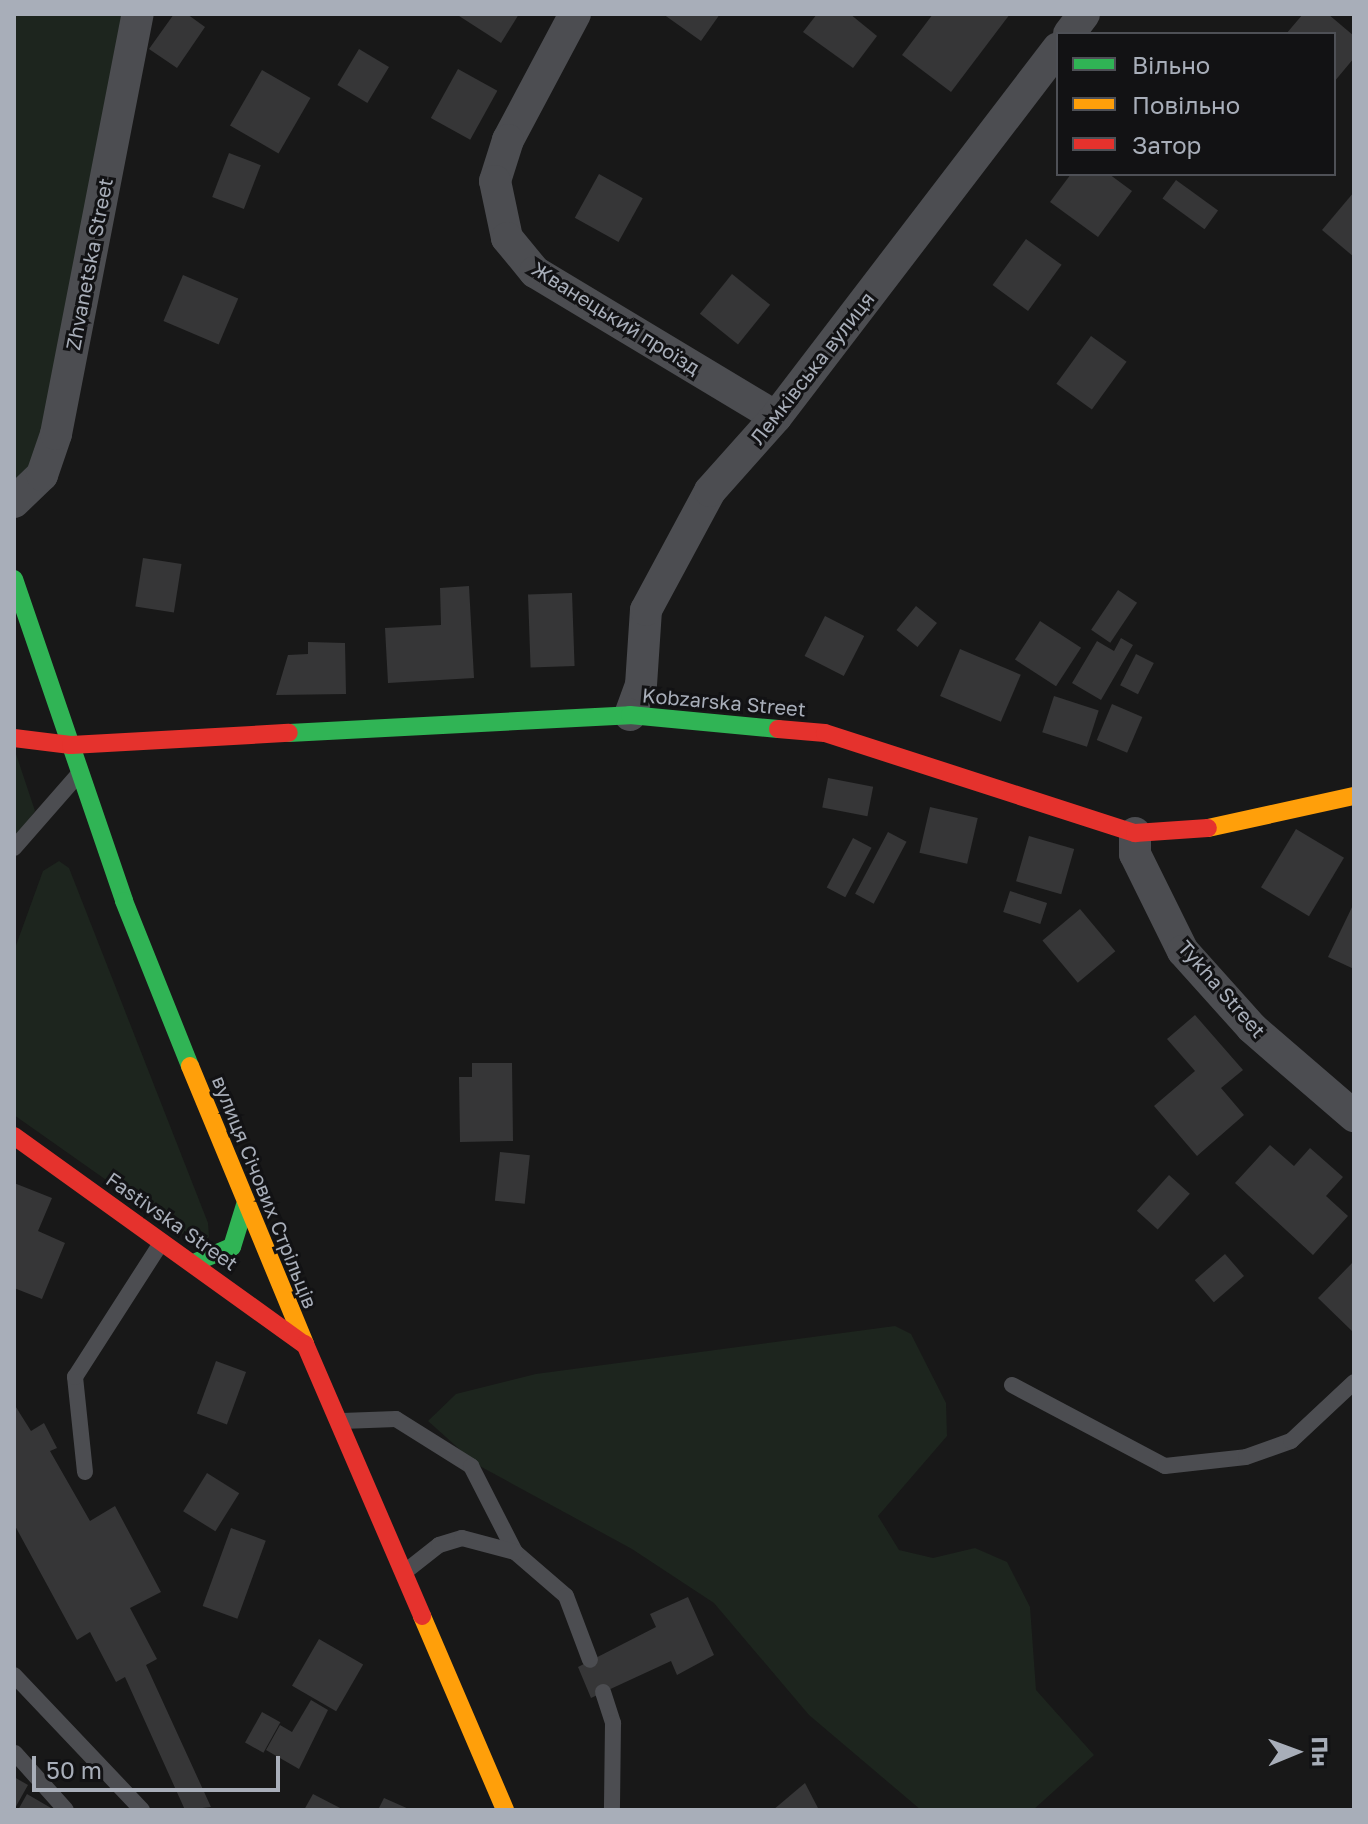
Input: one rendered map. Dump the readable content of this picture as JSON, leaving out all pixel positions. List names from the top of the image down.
{
  "streets": {
    "main road": ["Kobzarska Street", "вулиця Січових Стрільців", "Fastivska Street"],
    "street": [
      "Zhvanetska Street",
      "Жванецький проїзд",
      "Лемківська вулиця",
      "Tykha Street"
    ]
  },
  "crossings": [
    ["Жванецький проїзд", "Лемківська вулиця"],
    ["Лемківська вулиця", "Kobzarska Street"],
    ["Kobzarska Street", "Tykha Street"],
    ["Kobzarska Street", "вулиця Січових Стрільців"],
    ["вулиця Січових Стрільців", "Fastivska Street"]
  ],
  "legend": ["Вільно", "Повільно", "Затор"],
  "scale_bar": "50 m",
  "north": "right"
}
